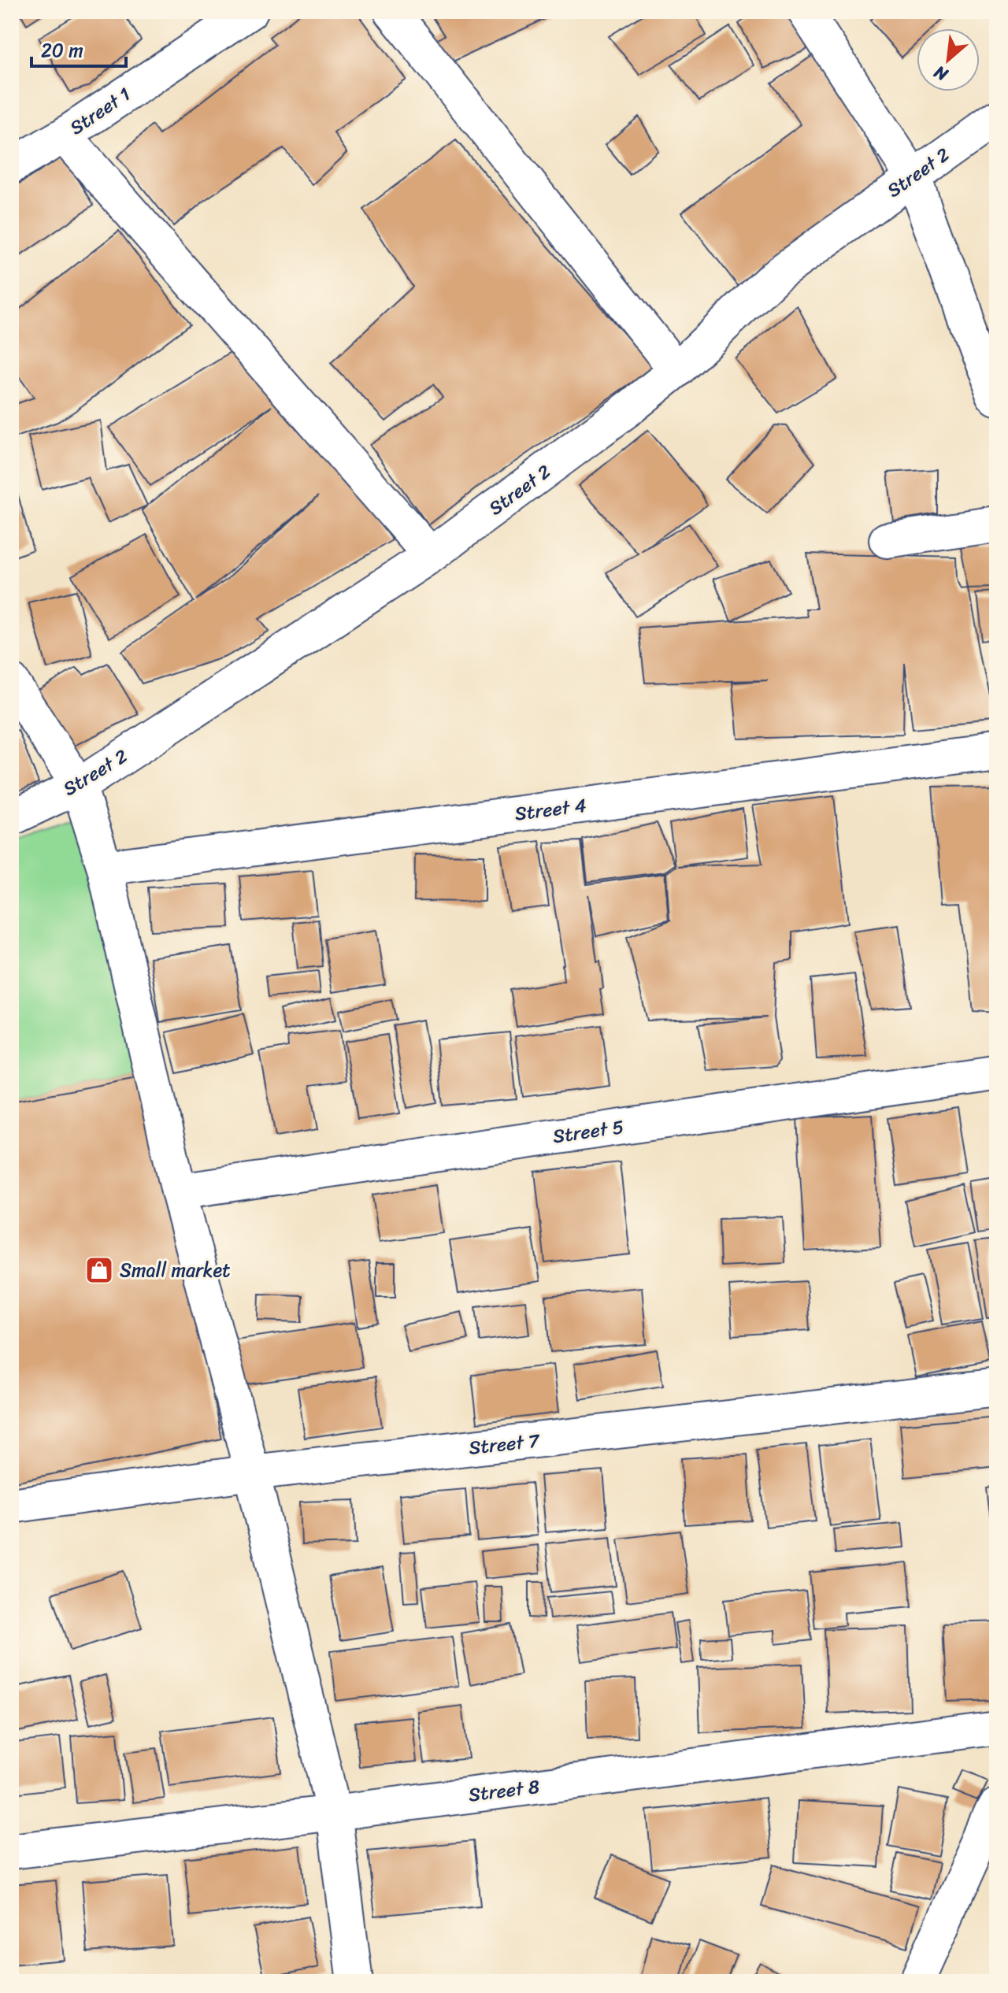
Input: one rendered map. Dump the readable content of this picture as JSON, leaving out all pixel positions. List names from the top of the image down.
{
  "streets": {
    "street": [
      "Street 1",
      "Street 2",
      "Street 4",
      "Street 5",
      "Street 7",
      "Street 8"
    ]
  },
  "places": {
    "shop": ["Small market"]
  },
  "scale_bar": "20 m",
  "north": "bottom left"
}
